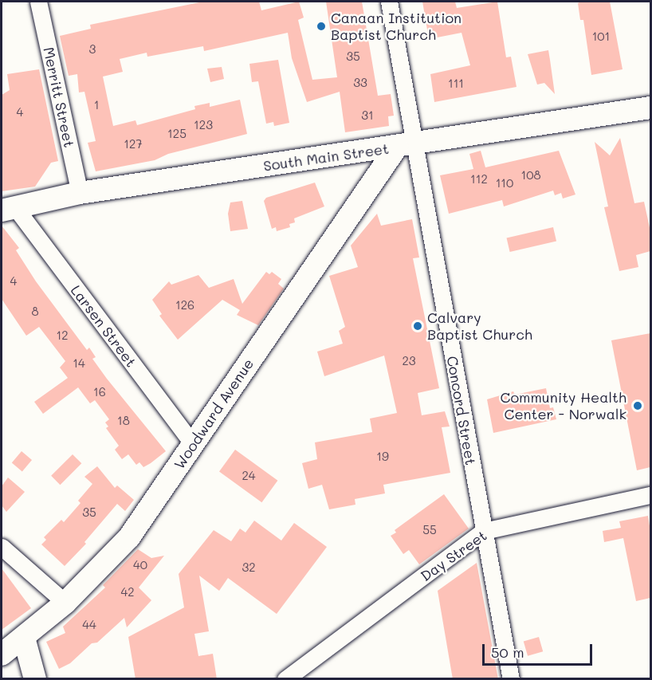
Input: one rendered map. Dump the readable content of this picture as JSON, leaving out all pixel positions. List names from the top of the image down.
{
  "streets": {
    "main road": ["South Main Street", "Woodward Avenue"],
    "street": [
      "Merritt Street",
      "Larsen Street",
      "Concord Street",
      "Day Street"
    ]
  },
  "crossings": [
    ["Merritt Street", "South Main Street"],
    ["South Main Street", "Larsen Street"],
    ["South Main Street", "Concord Street"],
    ["South Main Street", "Woodward Avenue"],
    ["Larsen Street", "Woodward Avenue"],
    ["Concord Street", "Woodward Avenue"],
    ["Concord Street", "Day Street"]
  ],
  "places": ["Canaan Institution Baptist Church", "Calvary Baptist Church", "Community Health Center - Norwalk"],
  "house_numbers": [
    "101",
    "3",
    "35",
    "33",
    "111",
    "1",
    "4",
    "31",
    "123",
    "125",
    "127",
    "108",
    "112",
    "110",
    "4",
    "126",
    "8",
    "12",
    "23",
    "14",
    "16",
    "18",
    "19",
    "24",
    "35",
    "55",
    "40",
    "32",
    "42",
    "44"
  ],
  "scale_bar": "50 m"
}
